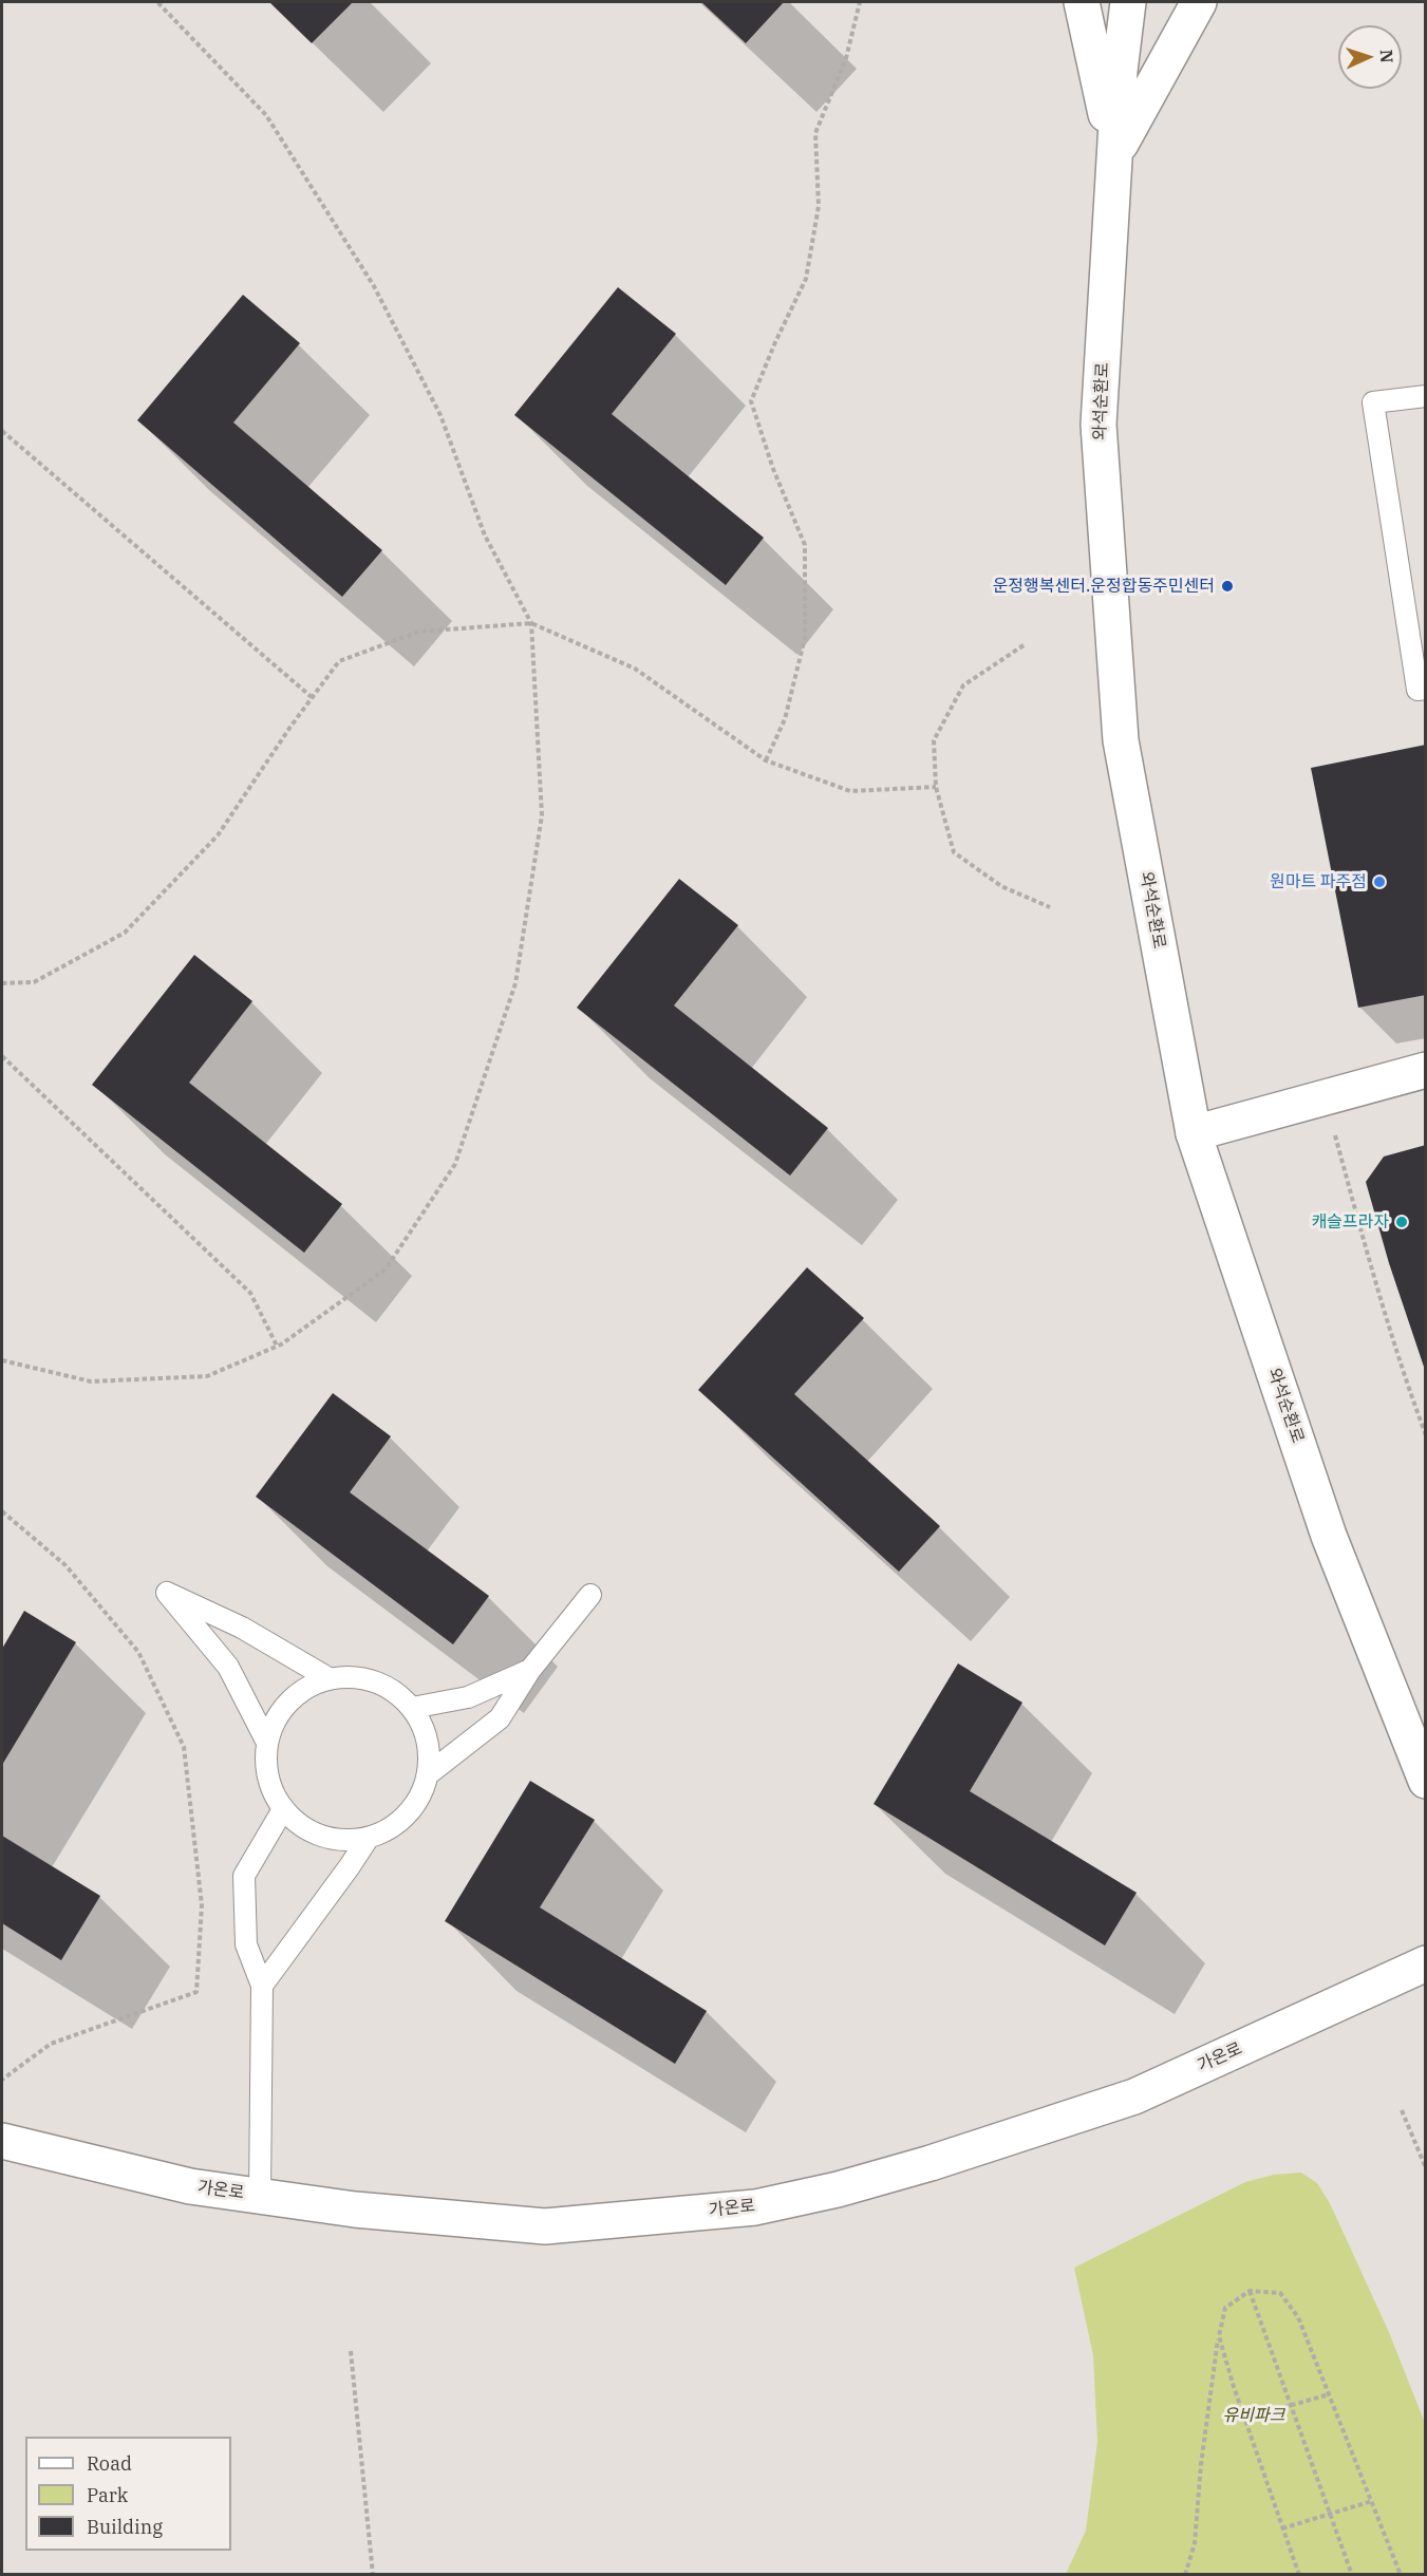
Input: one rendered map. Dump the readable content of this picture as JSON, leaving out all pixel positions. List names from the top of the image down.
{
  "streets": {
    "street": ["와석순환로", "가온로"]
  },
  "parks": ["유비파크"],
  "places": ["운정행복센터.운정합동주민센터", "원마트 파주점", "캐슬프라자"],
  "legend": ["Road", "Park", "Building"],
  "north": "right"
}
